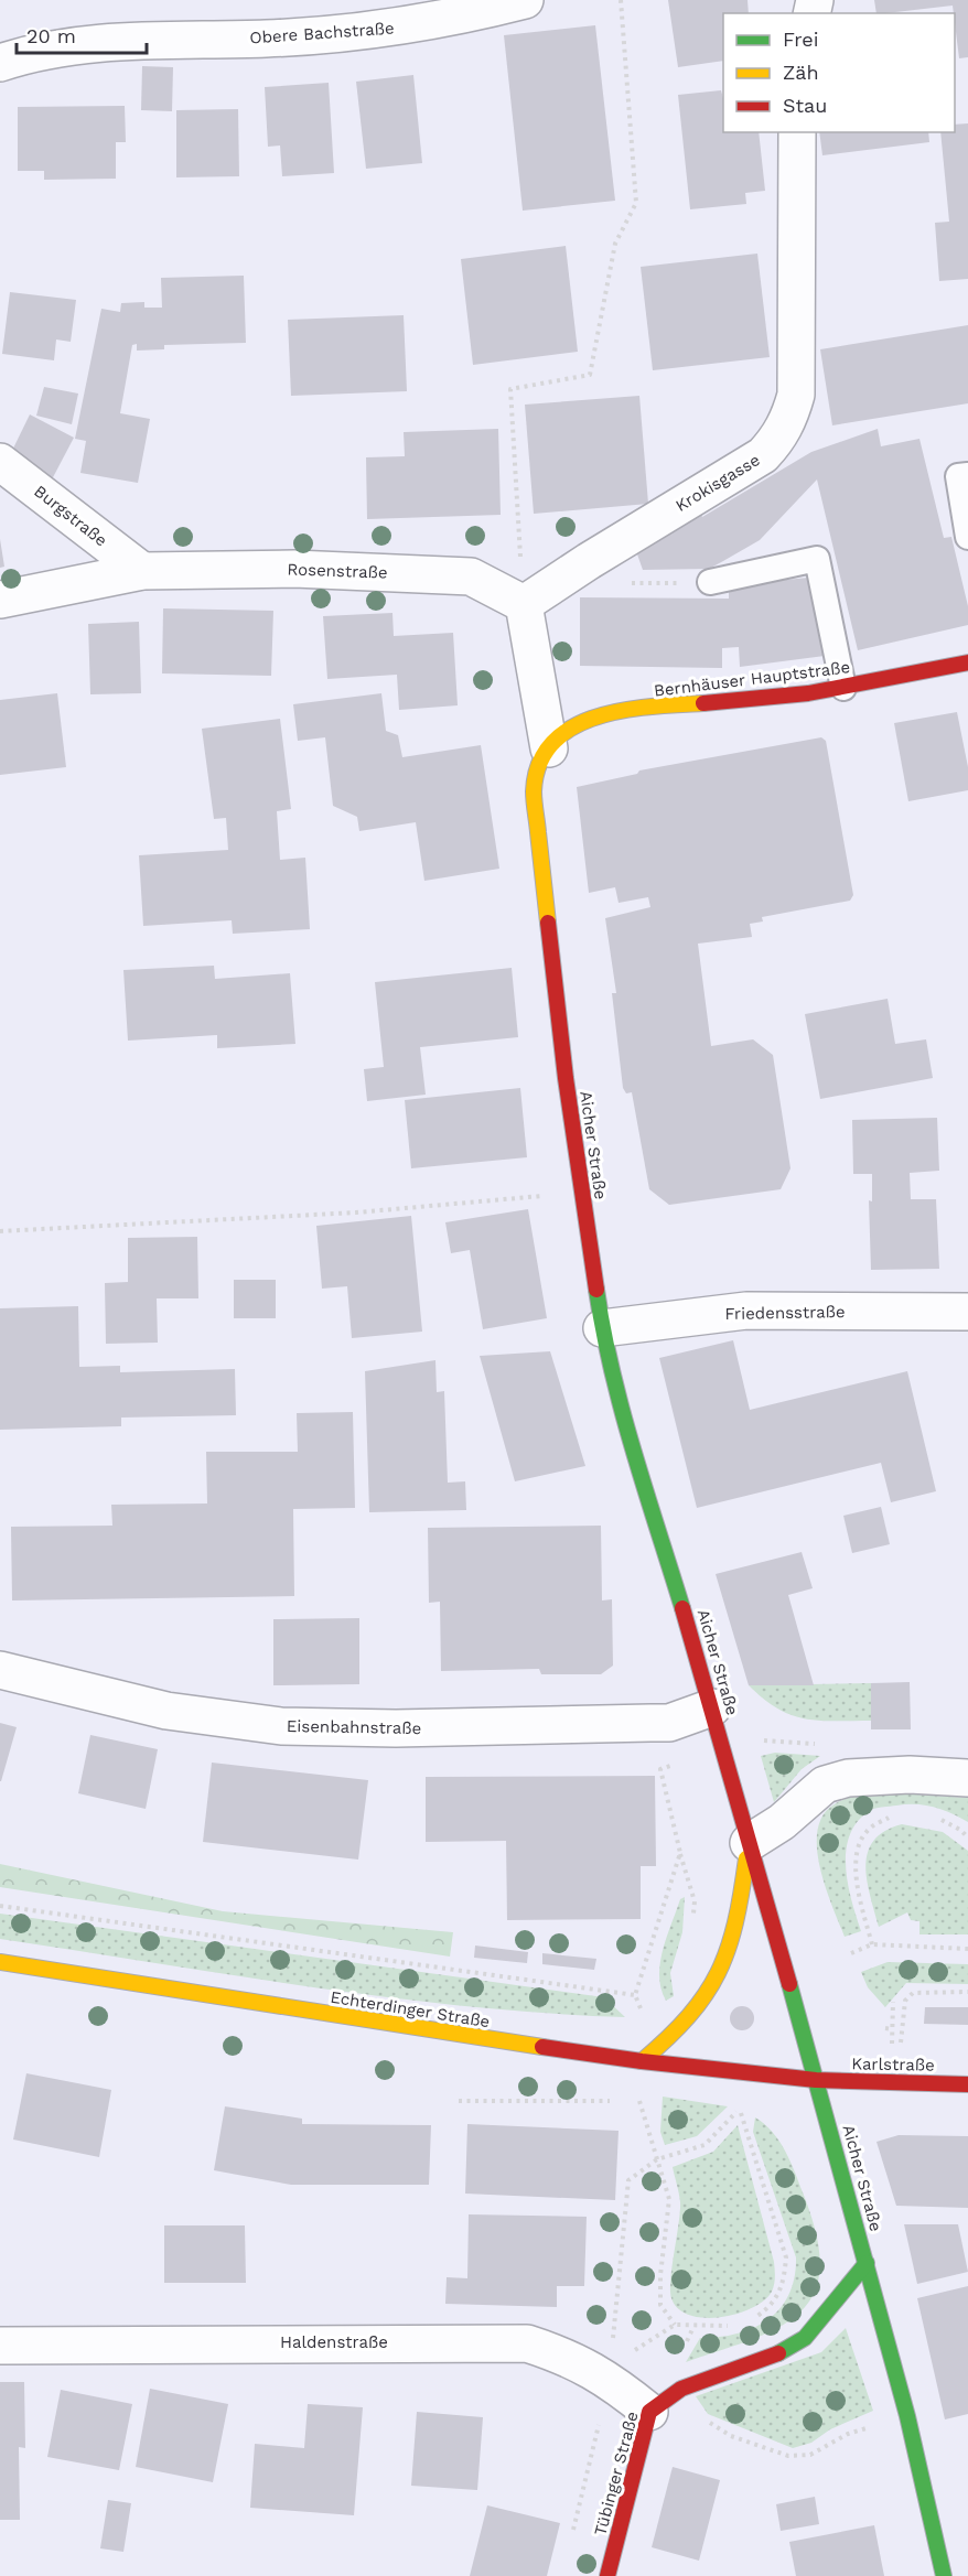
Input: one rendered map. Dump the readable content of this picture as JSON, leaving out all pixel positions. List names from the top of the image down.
{
  "streets": {
    "main road": [
      "Bernhäuser Hauptstraße",
      "Aicher Straße",
      "Echterdinger Straße",
      "Karlstraße",
      "Tübinger Straße"
    ],
    "street": [
      "Obere Bachstraße",
      "Krokisgasse",
      "Burgstraße",
      "Rosenstraße",
      "Friedensstraße",
      "Eisenbahnstraße",
      "Haldenstraße"
    ]
  },
  "crossings": [
    ["Krokisgasse", "Rosenstraße"],
    ["Burgstraße", "Rosenstraße"],
    ["Bernhäuser Hauptstraße", "Aicher Straße"],
    ["Aicher Straße", "Friedensstraße"],
    ["Aicher Straße", "Eisenbahnstraße"],
    ["Aicher Straße", "Echterdinger Straße"],
    ["Aicher Straße", "Karlstraße"],
    ["Aicher Straße", "Tübinger Straße"],
    ["Echterdinger Straße", "Karlstraße"],
    ["Haldenstraße", "Tübinger Straße"]
  ],
  "legend": ["Frei", "Zäh", "Stau"],
  "scale_bar": "20 m"
}
